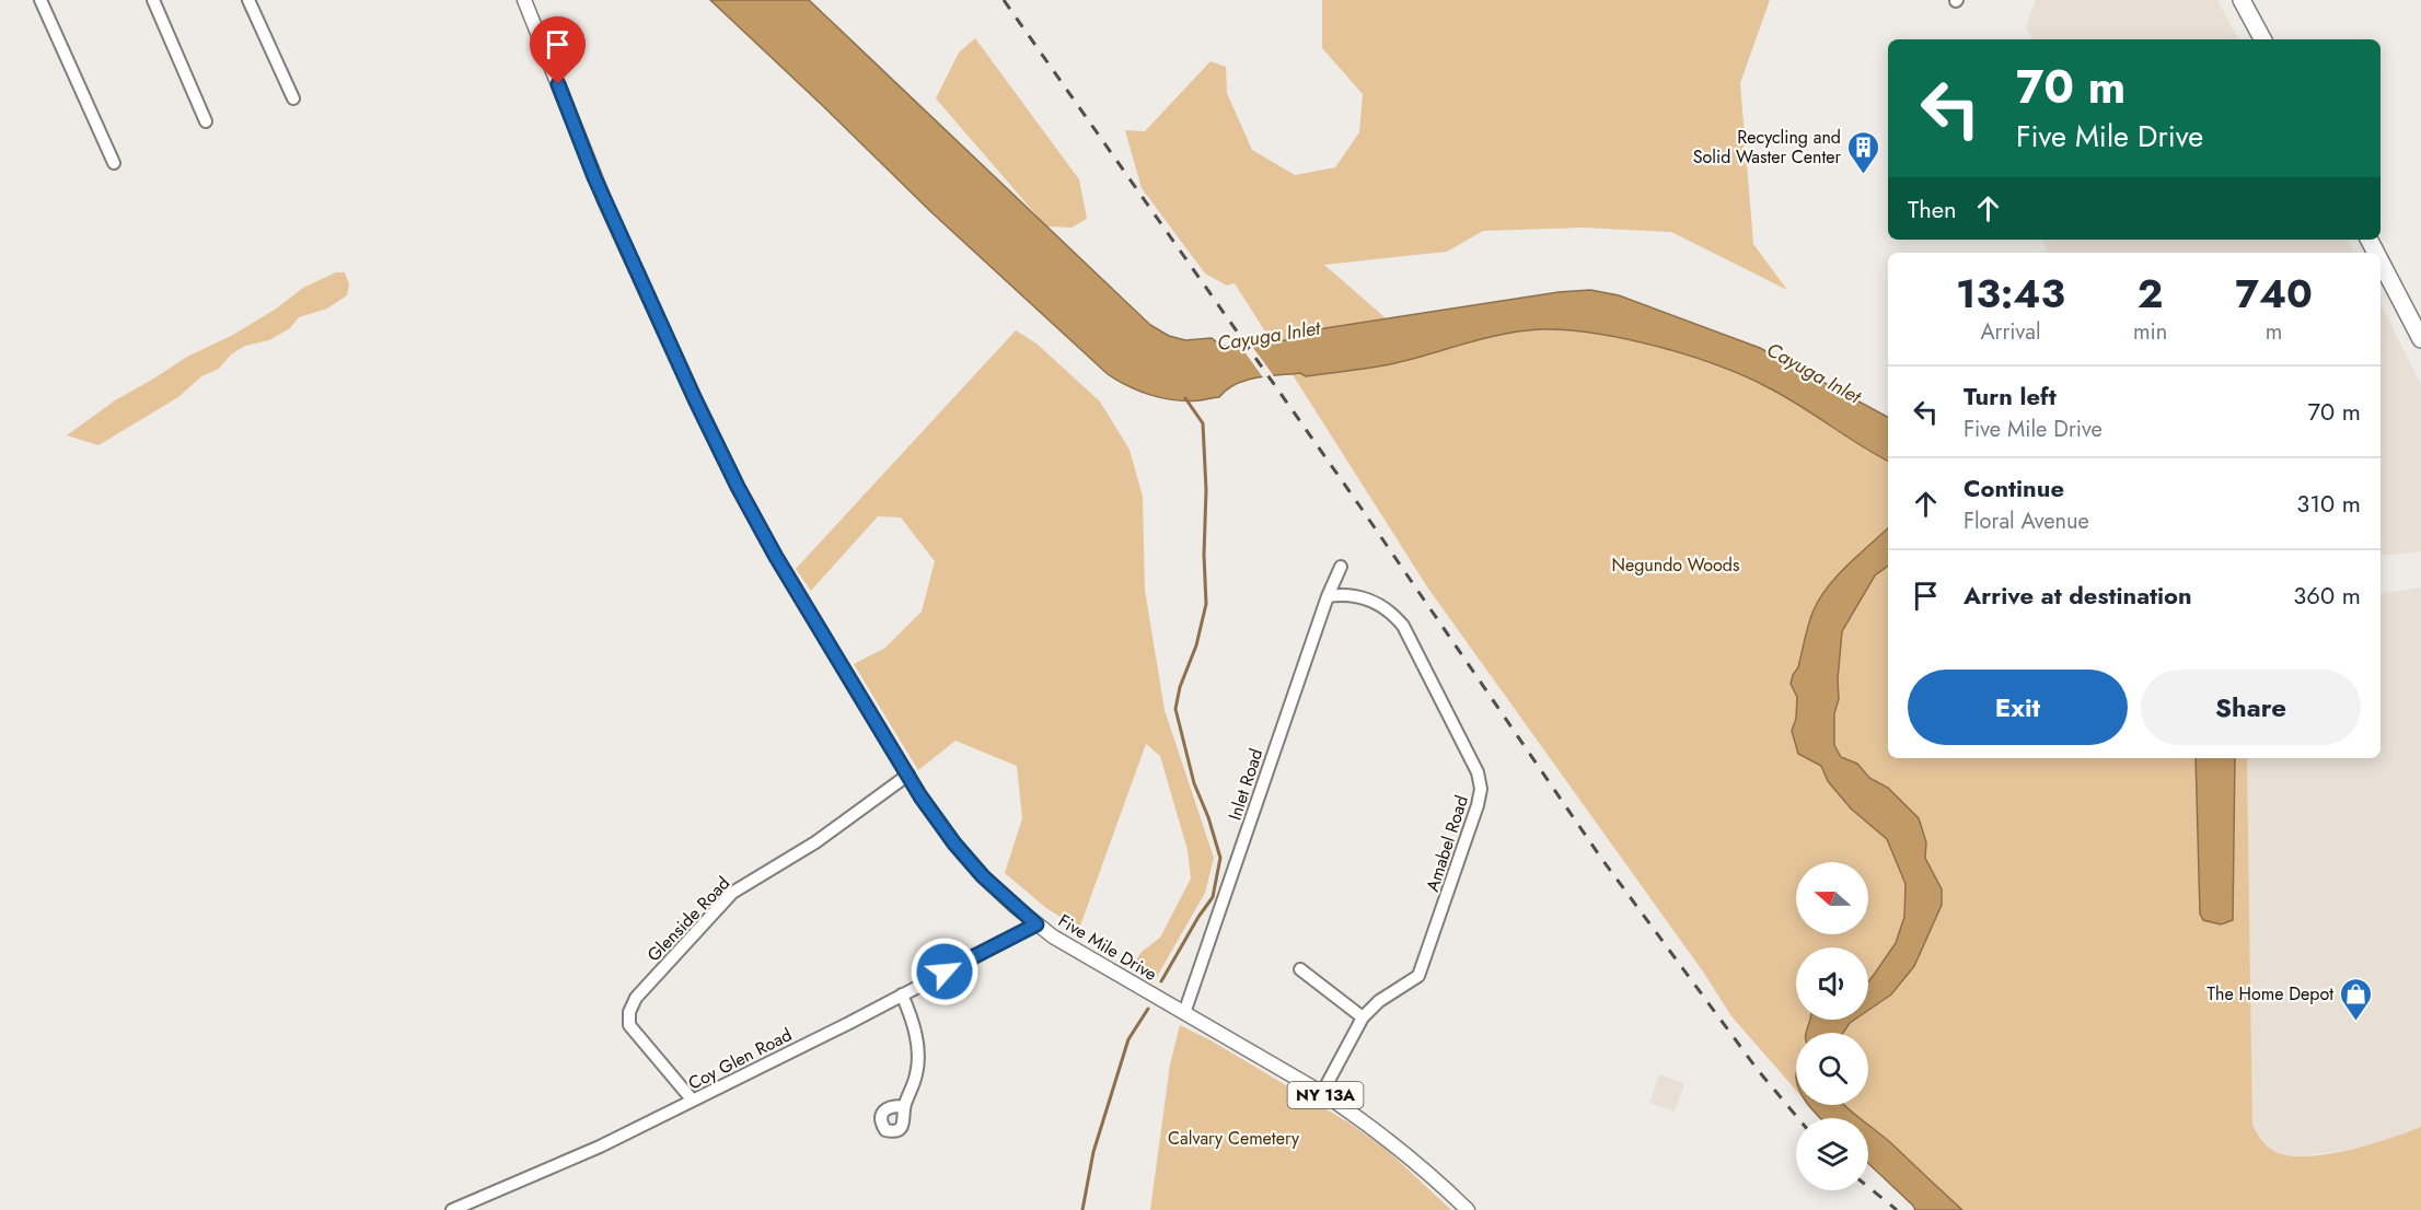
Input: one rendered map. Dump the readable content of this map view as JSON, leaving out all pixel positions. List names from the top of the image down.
{
  "streets": {
    "main road": ["Five Mile Drive", "NY 13A"],
    "street": [
      "Inlet Road",
      "Amabel Road",
      "Glenside Road",
      "Coy Glen Road"
    ]
  },
  "crossings": [
    ["Inlet Road", "Amabel Road"],
    ["Inlet Road", "Five Mile Drive"],
    ["Amabel Road", "Five Mile Drive"],
    ["Glenside Road", "Five Mile Drive"],
    ["Glenside Road", "Coy Glen Road"],
    ["Five Mile Drive", "Coy Glen Road"]
  ],
  "water": ["Cayuga Inlet"],
  "parks": ["Negundo Woods", "Calvary Cemetery"],
  "places": {
    "building": ["Recycling and Solid Waster Center"],
    "shop": ["The Home Depot"]
  },
  "north": "left",
  "page": {
    "turn": ["70 m", "Five Mile Drive"],
    "then": "Then",
    "eta": [
      "13:43",
      "Arrival",
      "2",
      "min",
      "740",
      "m"
    ],
    "list": [
      {
        "name": "Turn left",
        "note": "Five Mile Drive",
        "value": "70 m"
      },
      {
        "name": "Continue",
        "note": "Floral Avenue",
        "value": "310 m"
      },
      {
        "name": "Arrive at destination",
        "value": "360 m"
      }
    ],
    "buttons": ["Exit", "Share"]
  }
}
